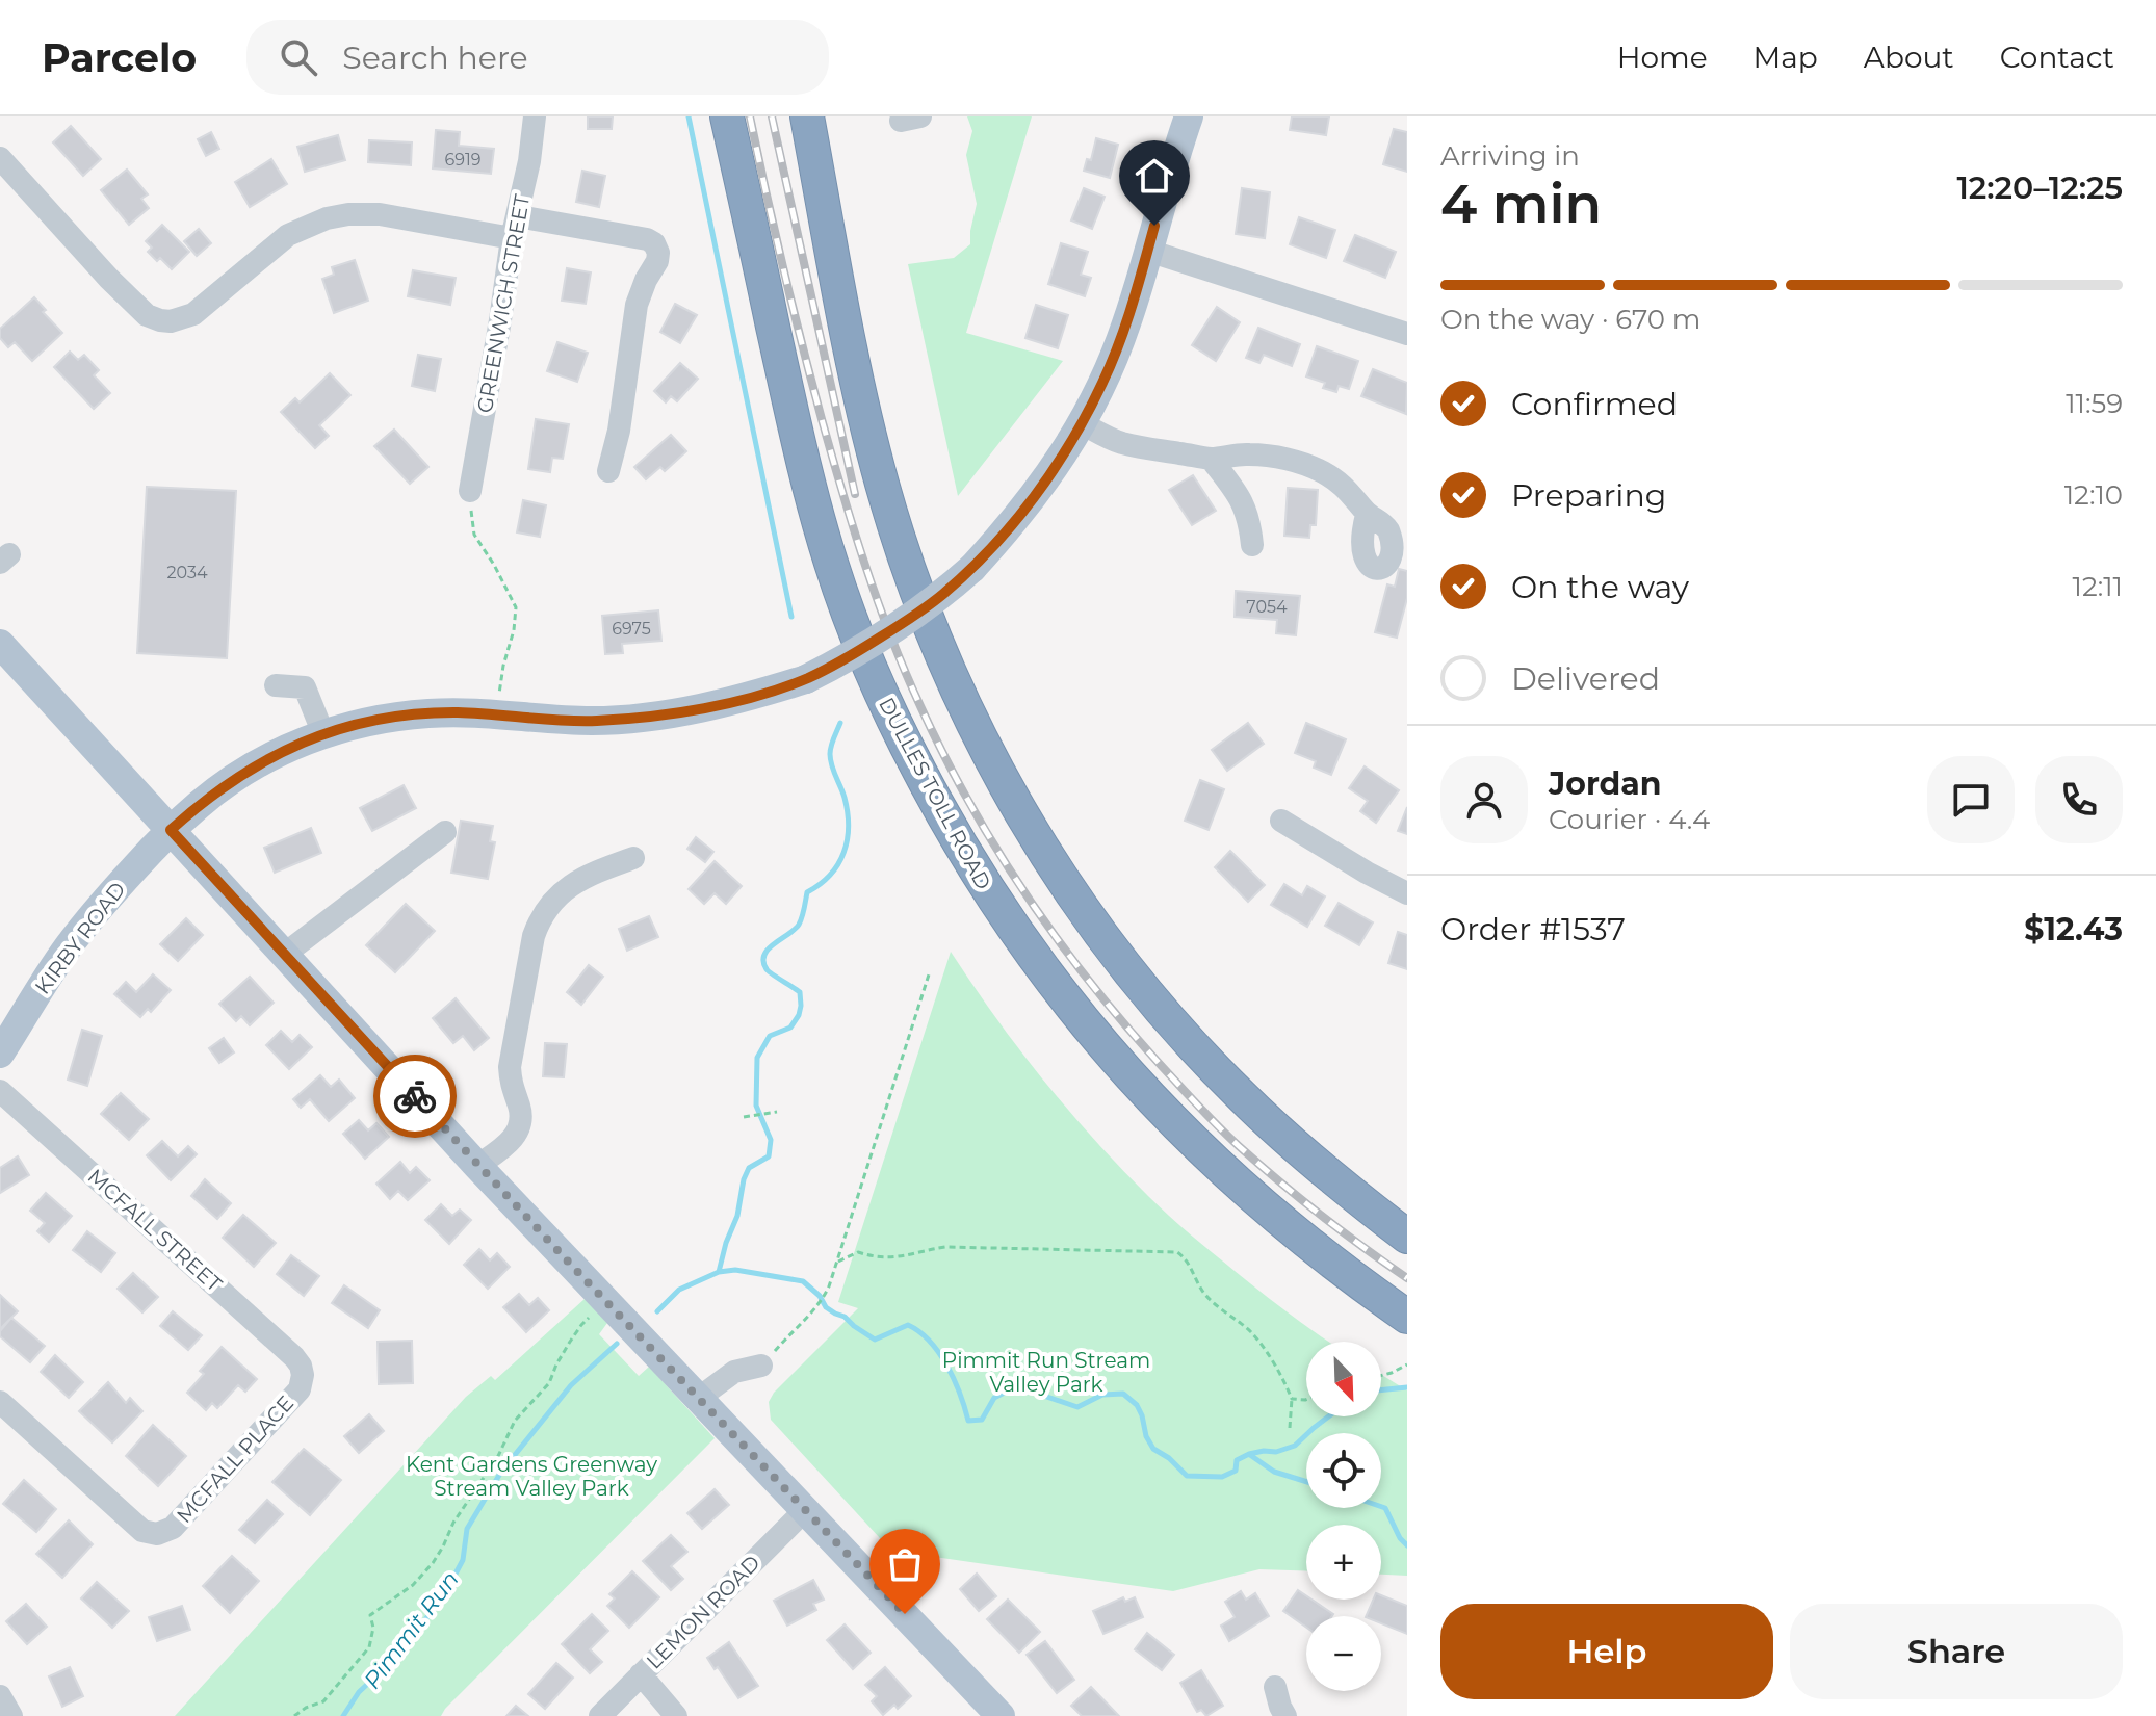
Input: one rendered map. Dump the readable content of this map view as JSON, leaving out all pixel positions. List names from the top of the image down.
{
  "streets": {
    "highway": ["DULLES TOLL ROAD"],
    "main road": ["KIRBY ROAD"],
    "street": [
      "GREENWICH STREET",
      "MCFALL STREET",
      "MCFALL PLACE",
      "LEMON ROAD"
    ]
  },
  "crossings": [
    ["MCFALL STREET", "MCFALL PLACE"]
  ],
  "water": ["Pimmit Run"],
  "parks": ["Pimmit Run Stream Valley Park", "Kent Gardens Greenway Stream Valley Park"],
  "house_numbers": [
    "6919",
    "2034",
    "7054",
    "6975"
  ],
  "north": "bottom right",
  "page": {
    "header": "Parcelo",
    "search": "Search here",
    "nav": [
      "Home",
      "Map",
      "About",
      "Contact"
    ],
    "heading": ["4 min", "Arriving in", "12:20–12:25"],
    "panel": [
      "Jordan",
      "Courier · 4.4",
      "Order #1537",
      "$12.43"
    ],
    "bar": "On the way · 670 m",
    "list": [
      ["Confirmed", "11:59"],
      ["Preparing", "12:10"],
      ["On the way", "12:11"],
      "Delivered"
    ],
    "map_buttons": ["+", "−"],
    "buttons": ["Help", "Share"]
  }
}
